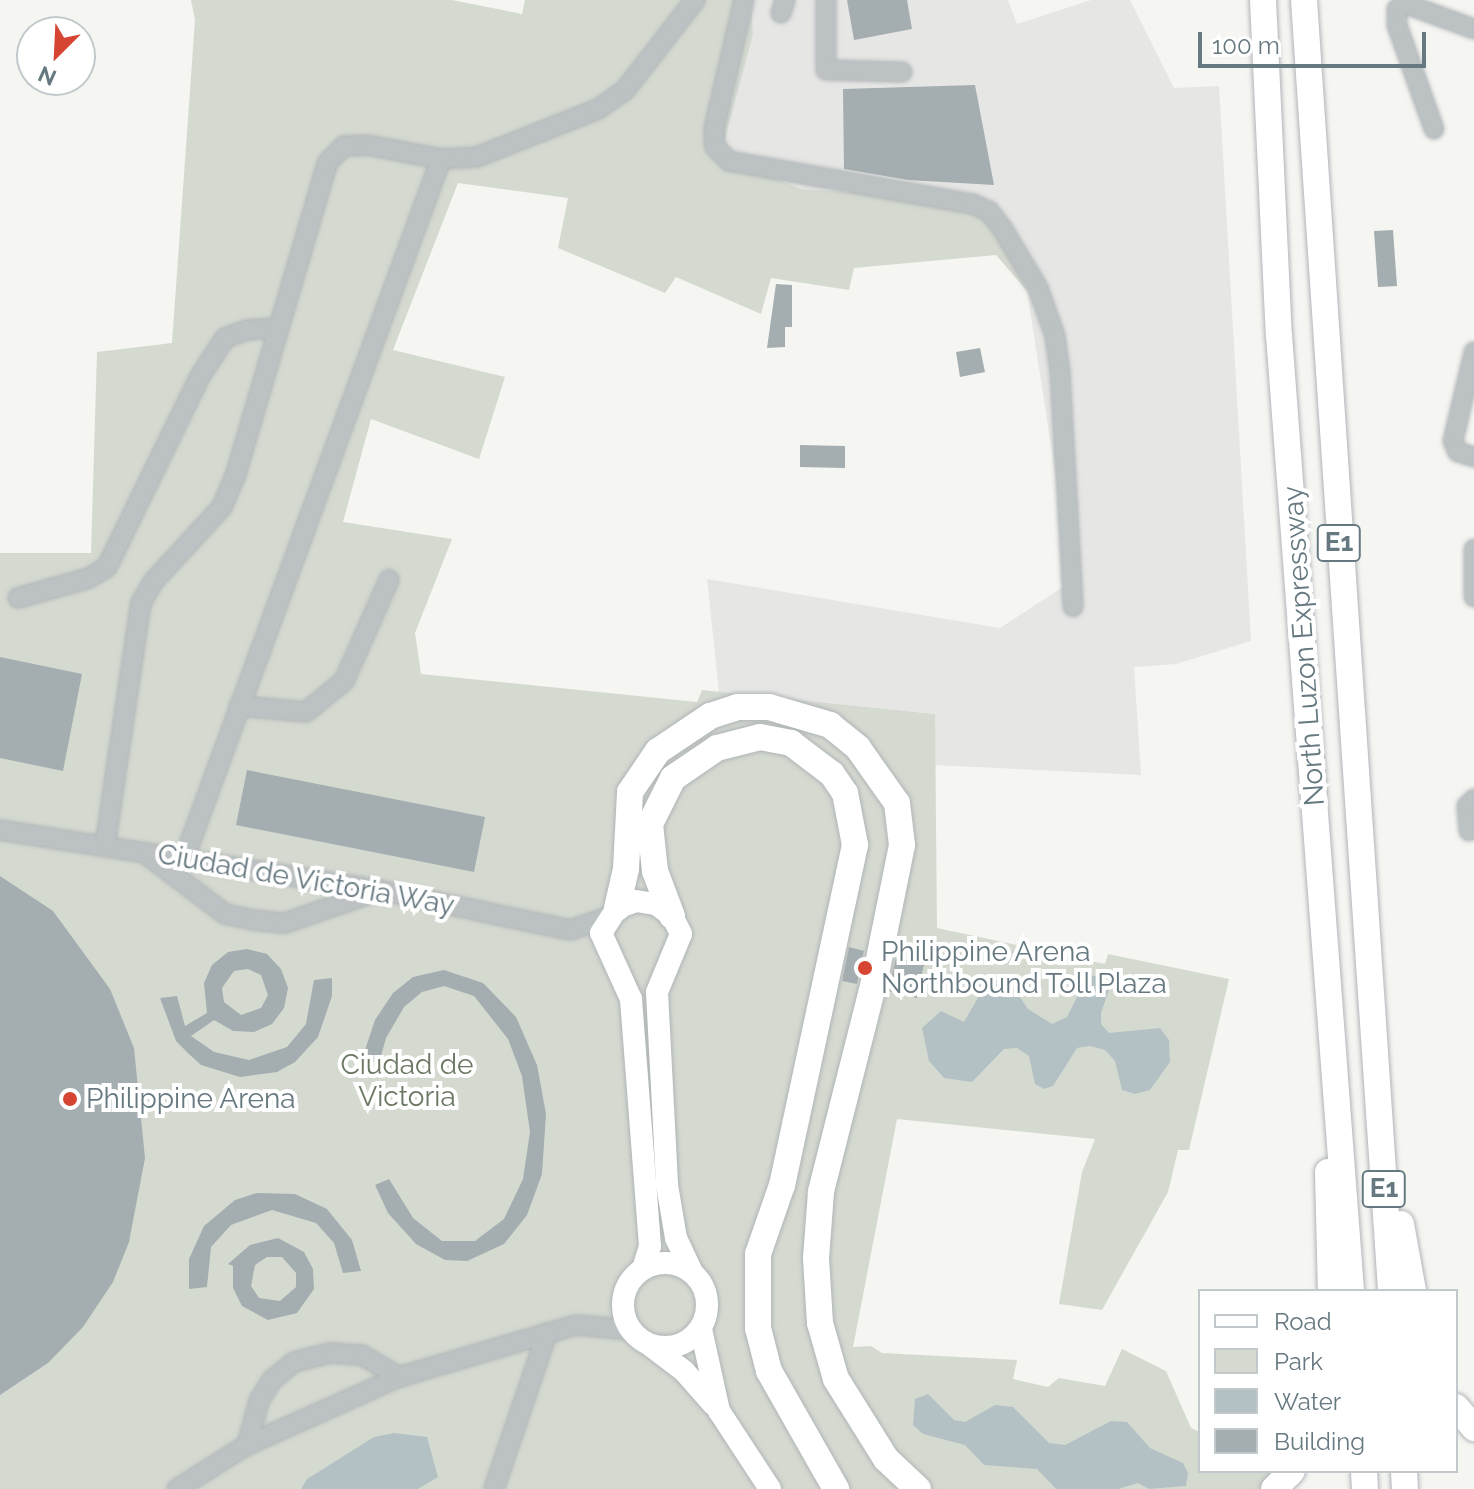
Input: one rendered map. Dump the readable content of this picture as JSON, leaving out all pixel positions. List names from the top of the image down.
{
  "streets": {
    "highway": ["E1", "North Luzon Expressway"],
    "street": ["Ciudad de Victoria Way"]
  },
  "parks": ["Ciudad de Victoria"],
  "places": ["Philippine Arena Northbound Toll Plaza", "Philippine Arena"],
  "legend": [
    "Road",
    "Park",
    "Water",
    "Building"
  ],
  "scale_bar": "100 m",
  "north": "bottom left"
}
